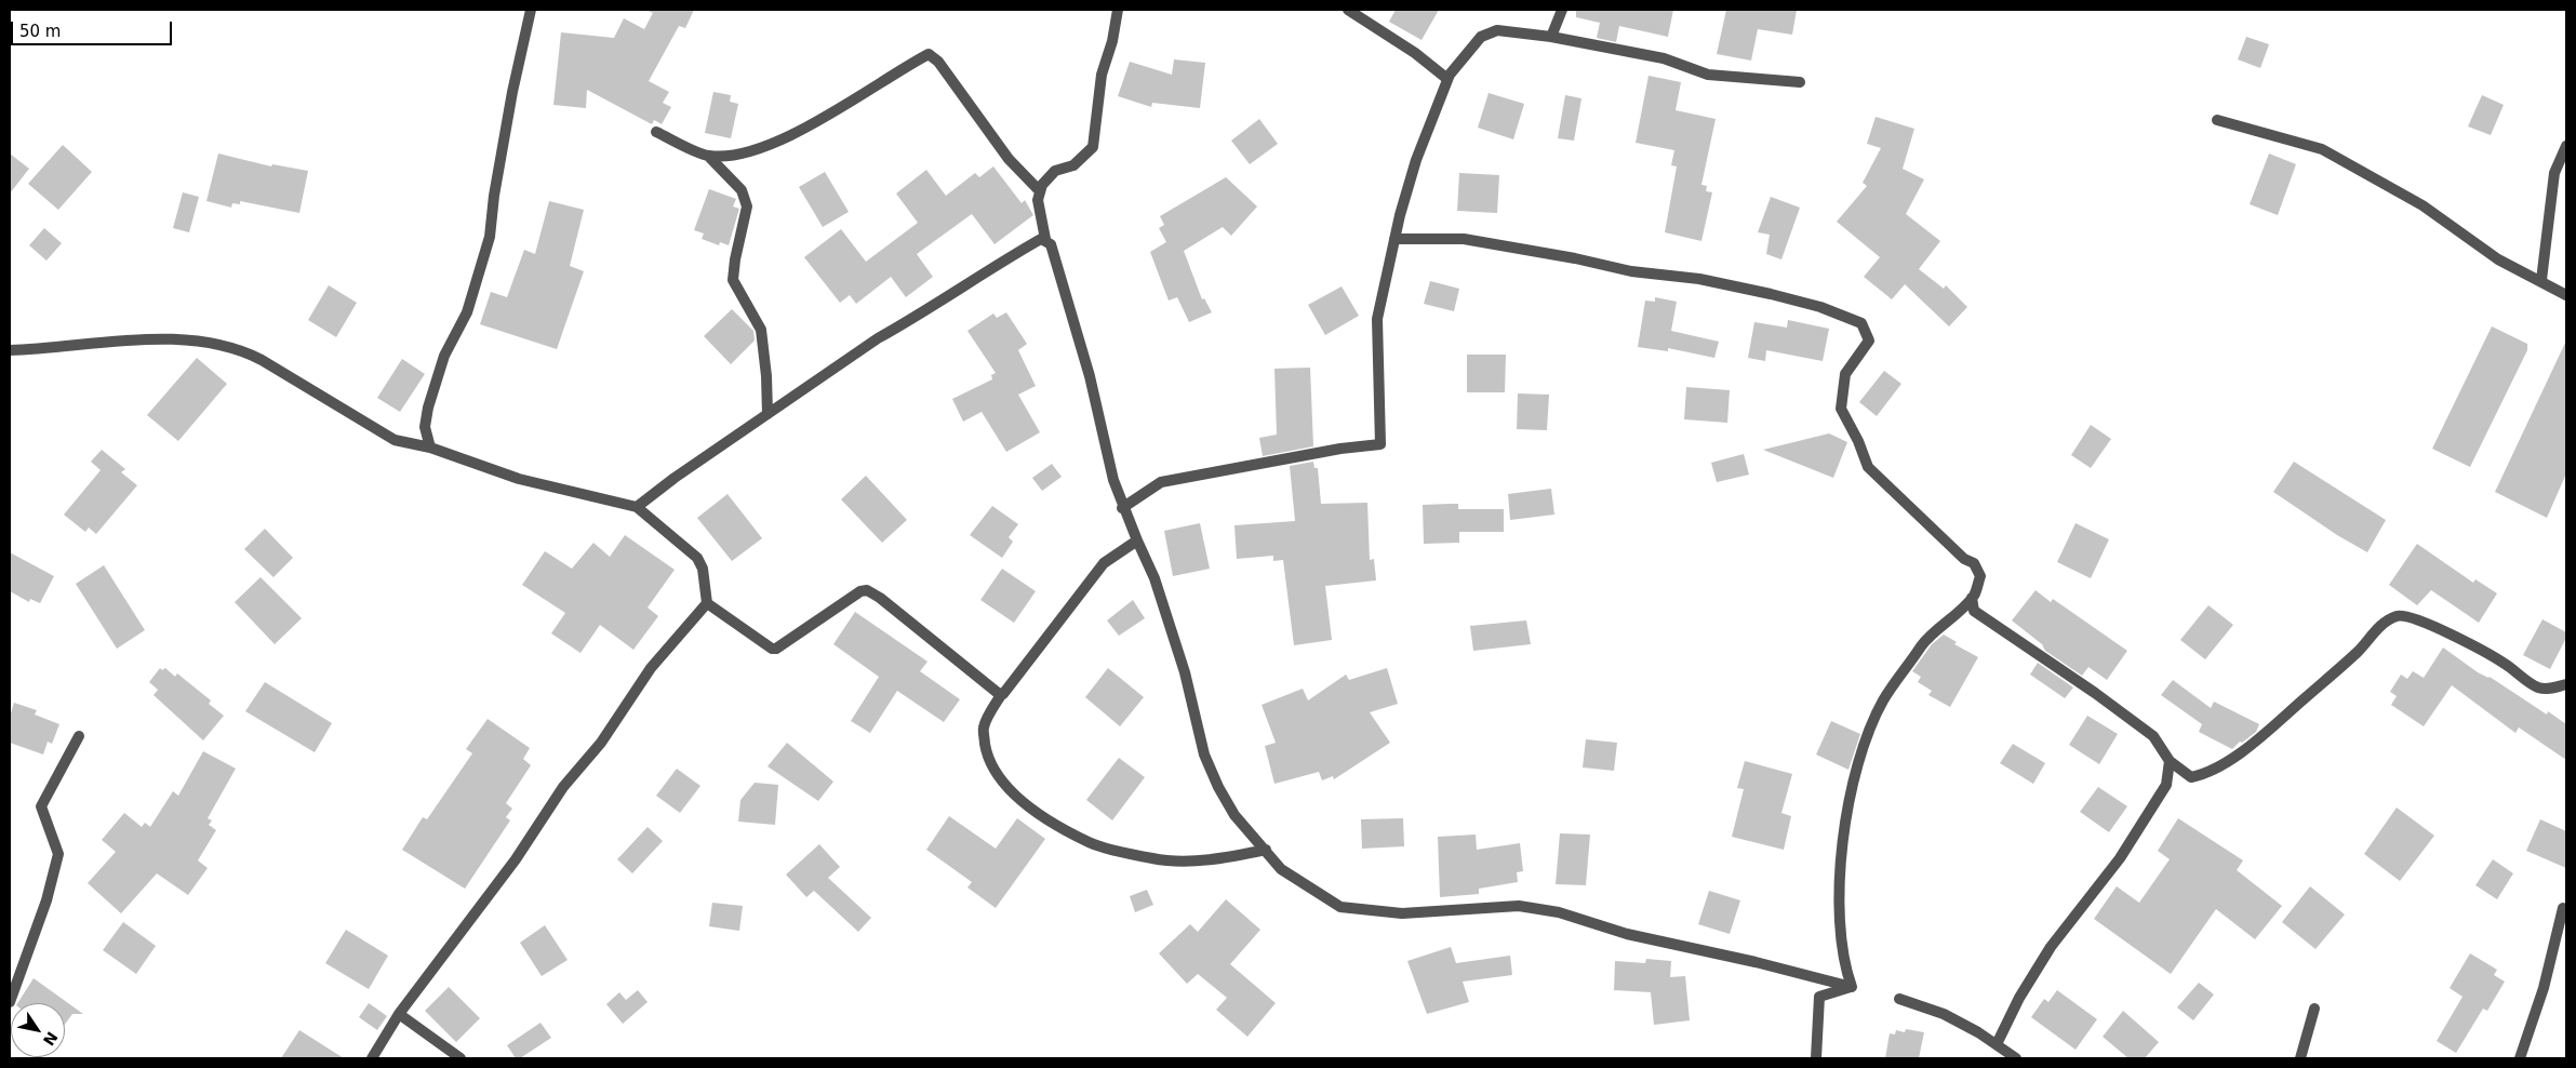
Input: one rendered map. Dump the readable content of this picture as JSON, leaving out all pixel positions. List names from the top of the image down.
{
  "scale_bar": "50 m",
  "north": "bottom right"
}
